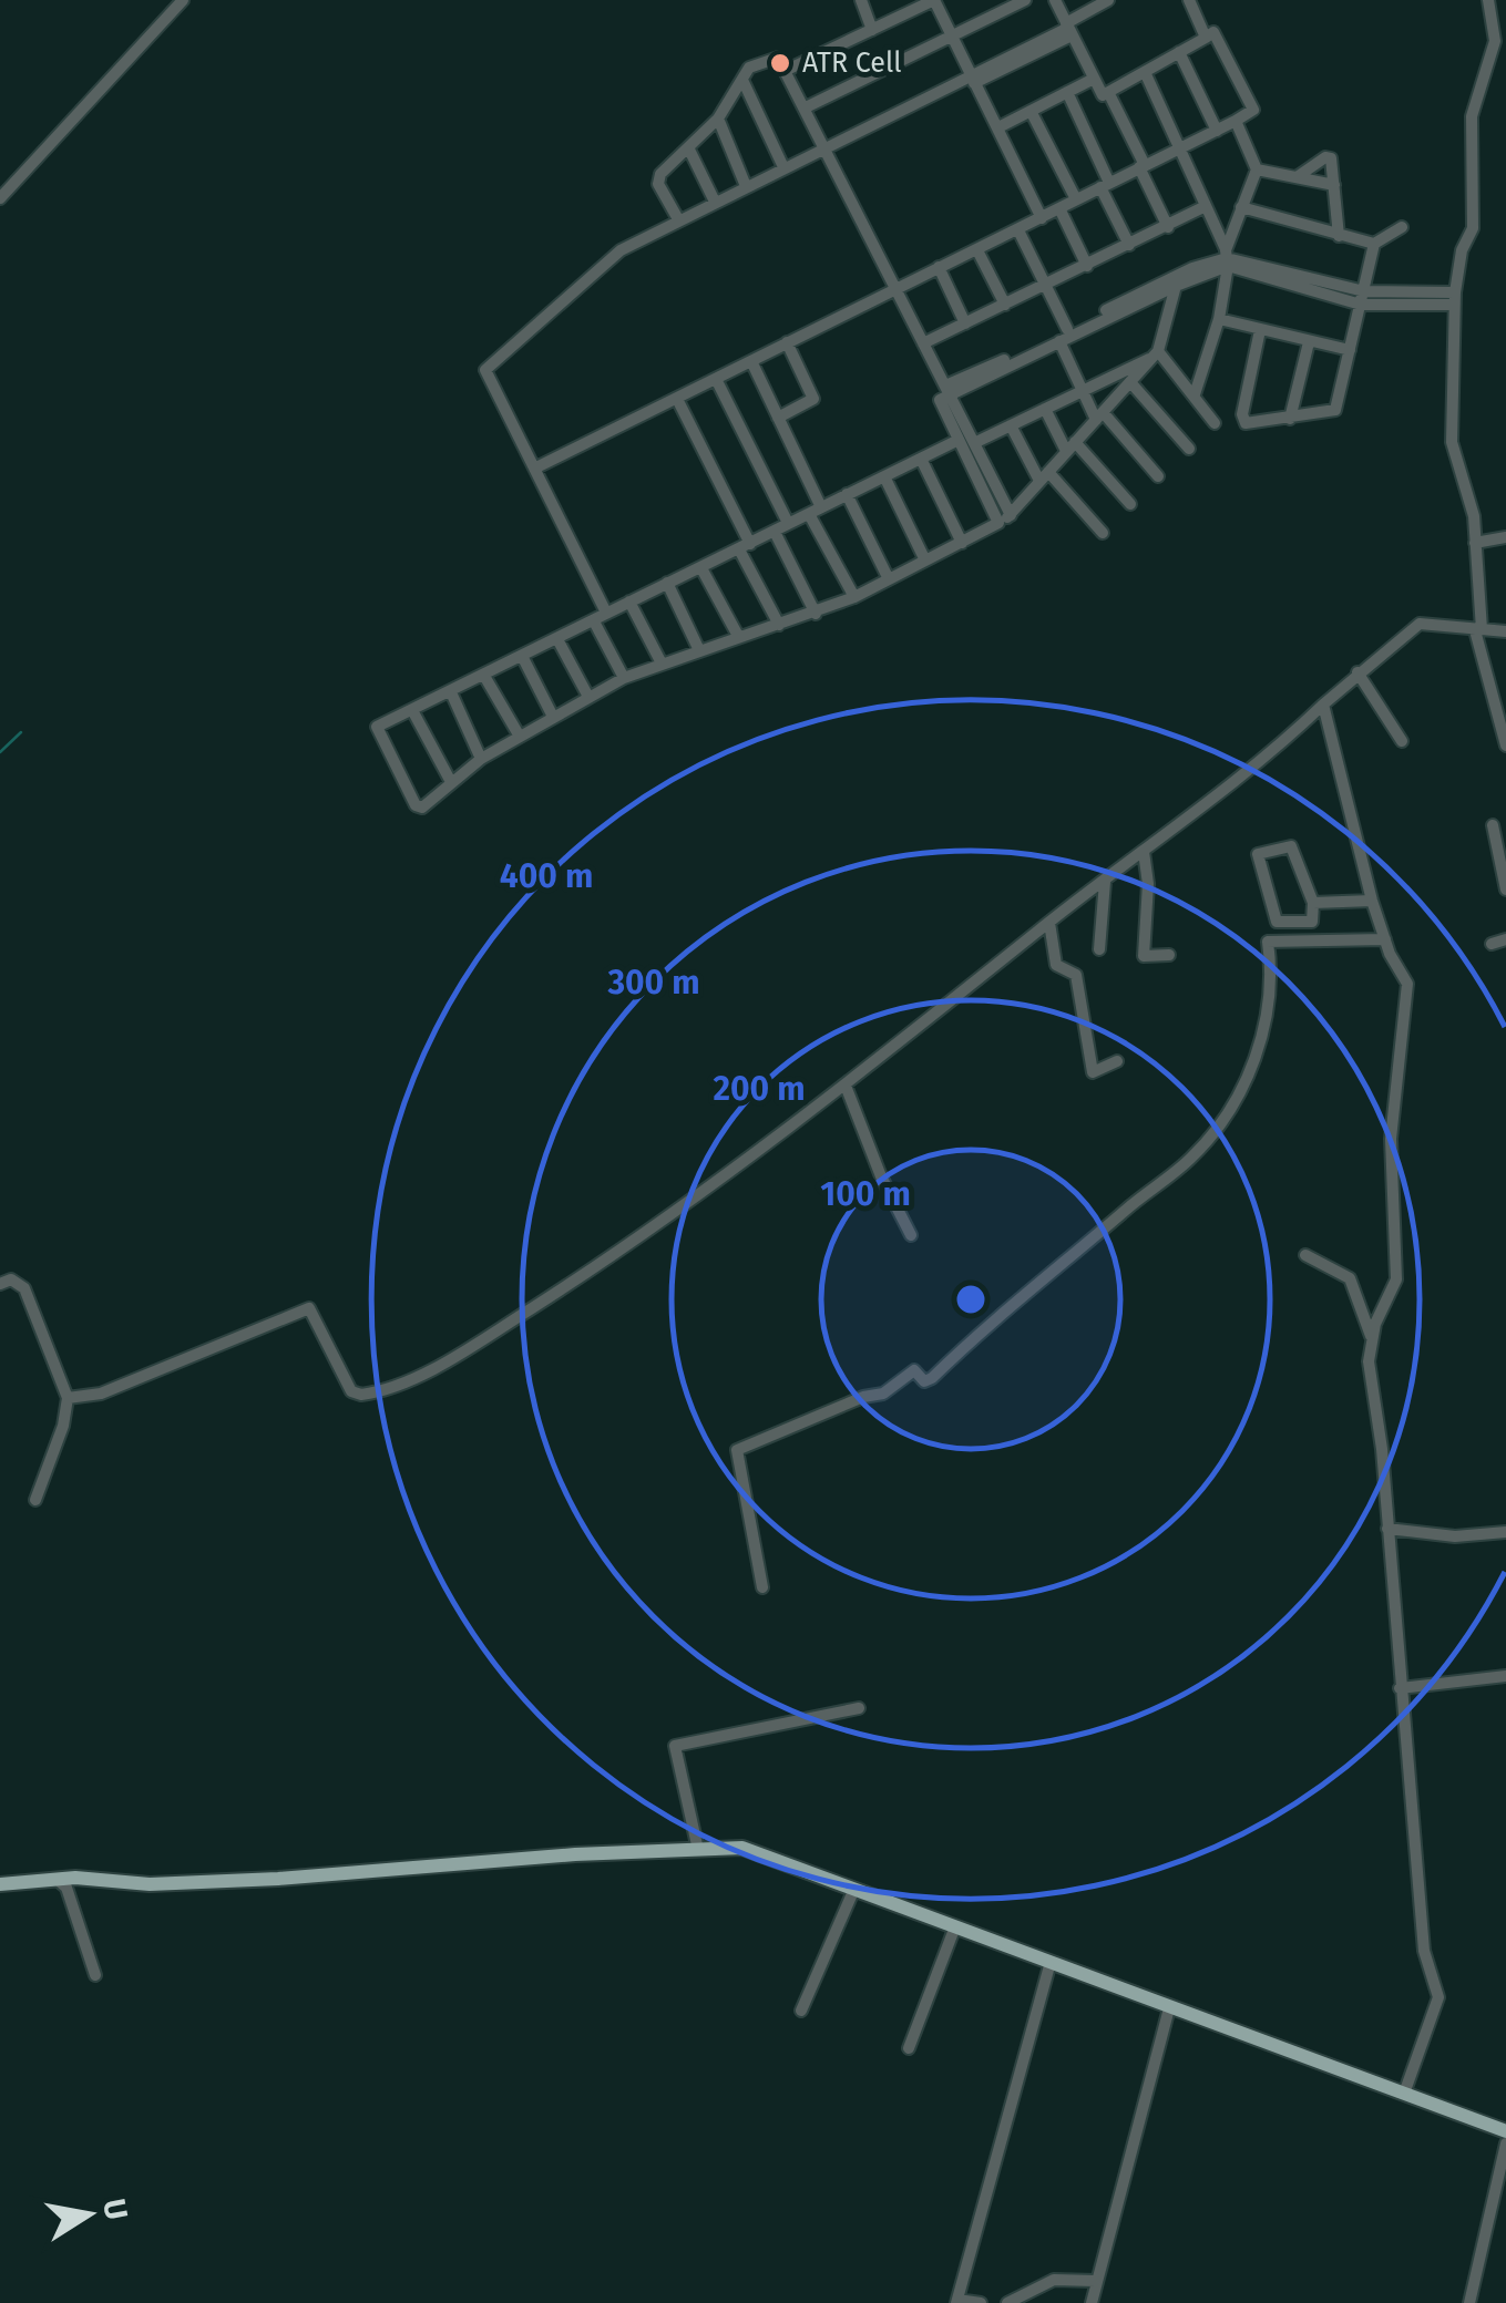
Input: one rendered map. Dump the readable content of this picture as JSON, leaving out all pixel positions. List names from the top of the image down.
{
  "places": ["ATR Cell"],
  "north": "right",
  "rings": [
    "400 m",
    "300 m",
    "200 m",
    "100 m"
  ]
}
